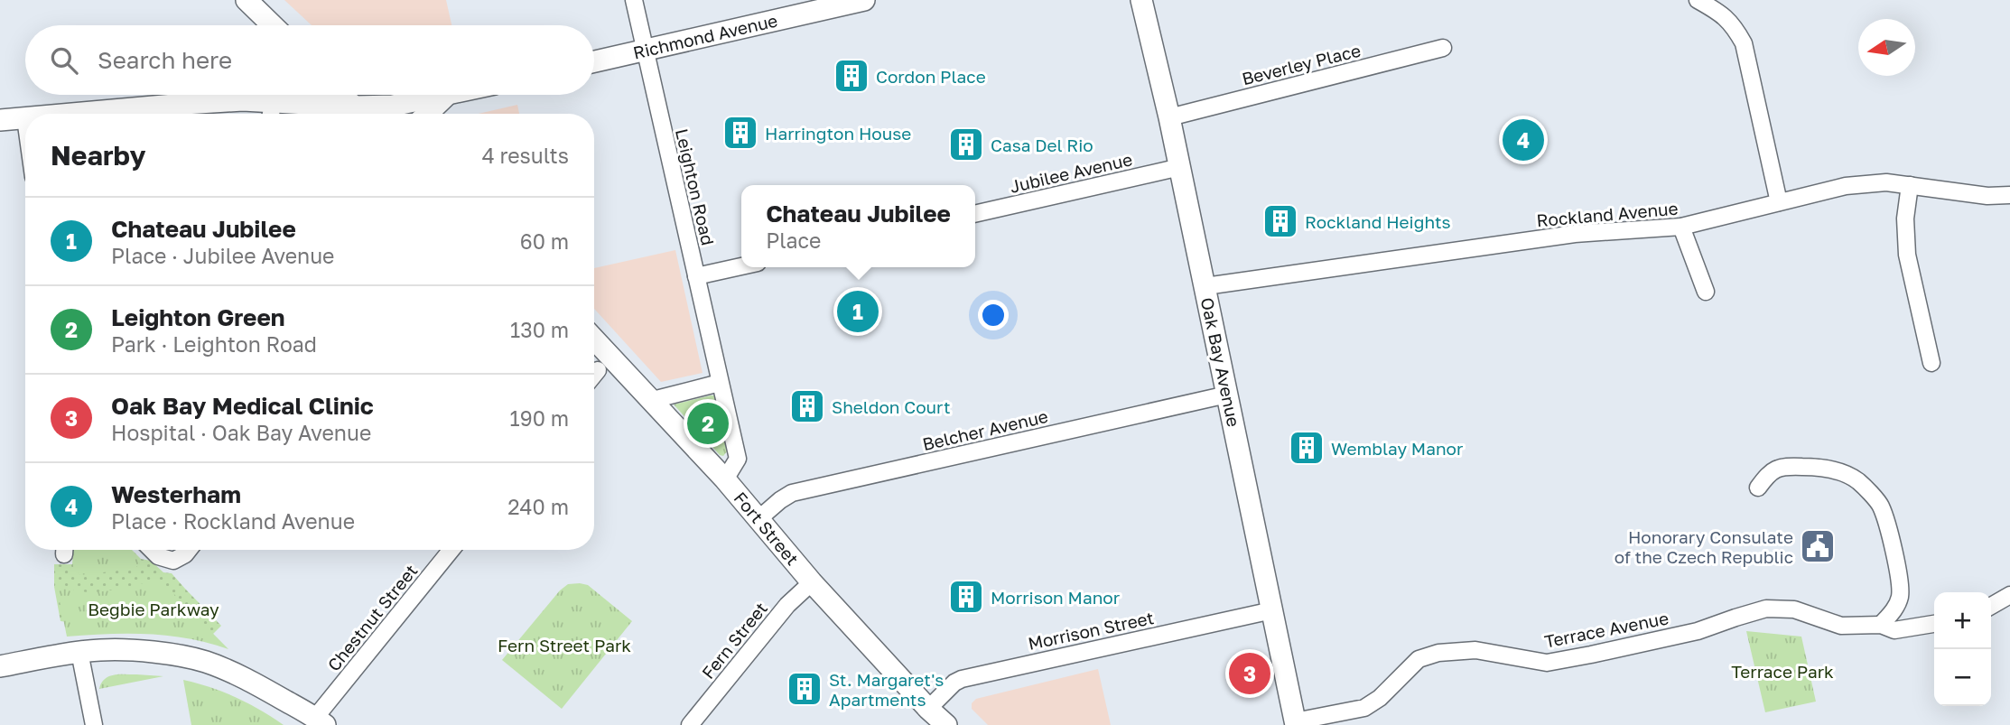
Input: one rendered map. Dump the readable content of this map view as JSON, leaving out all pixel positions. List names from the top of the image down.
{
  "streets": {
    "main road": ["Richmond Avenue", "Oak Bay Avenue", "Fort Street"],
    "street": [
      "Beverley Place",
      "Jubilee Avenue",
      "Leighton Road",
      "Rockland Avenue",
      "Belcher Avenue",
      "Chestnut Street",
      "Terrace Avenue",
      "Morrison Street",
      "Fern Street"
    ]
  },
  "crossings": [
    ["Richmond Avenue", "Leighton Road"],
    ["Beverley Place", "Oak Bay Avenue"],
    ["Jubilee Avenue", "Oak Bay Avenue"],
    ["Leighton Road", "Fort Street"],
    ["Rockland Avenue", "Oak Bay Avenue"],
    ["Oak Bay Avenue", "Belcher Avenue"],
    ["Oak Bay Avenue", "Terrace Avenue"],
    ["Oak Bay Avenue", "Morrison Street"],
    ["Belcher Avenue", "Fort Street"],
    ["Fort Street", "Morrison Street"],
    ["Fort Street", "Fern Street"]
  ],
  "parks": ["Begbie Parkway", "Fern Street Park", "Terrace Park"],
  "places": {
    "building": [
      "Cordon Place",
      "Harrington House",
      "Casa Del Rio",
      "Rockland Heights",
      "Sheldon Court",
      "Wemblay Manor",
      "Morrison Manor",
      "St. Margaret's Apartments"
    ],
    "public building": ["Honorary Consulate of the Czech Republic"]
  },
  "north": "left",
  "page": {
    "search": "Search here",
    "heading": ["Nearby", "4 results"],
    "pins": [
      "4",
      "1",
      "2",
      "3"
    ],
    "popup": ["Chateau Jubilee", "Place"],
    "list": [
      {
        "mark": "1",
        "name": "Chateau Jubilee",
        "note": "Place · Jubilee Avenue",
        "value": "60 m"
      },
      {
        "mark": "2",
        "name": "Leighton Green",
        "note": "Park · Leighton Road",
        "value": "130 m"
      },
      {
        "mark": "3",
        "name": "Oak Bay Medical Clinic",
        "note": "Hospital · Oak Bay Avenue",
        "value": "190 m"
      },
      {
        "mark": "4",
        "name": "Westerham",
        "note": "Place · Rockland Avenue",
        "value": "240 m"
      }
    ],
    "map_buttons": ["+", "−"]
  }
}
